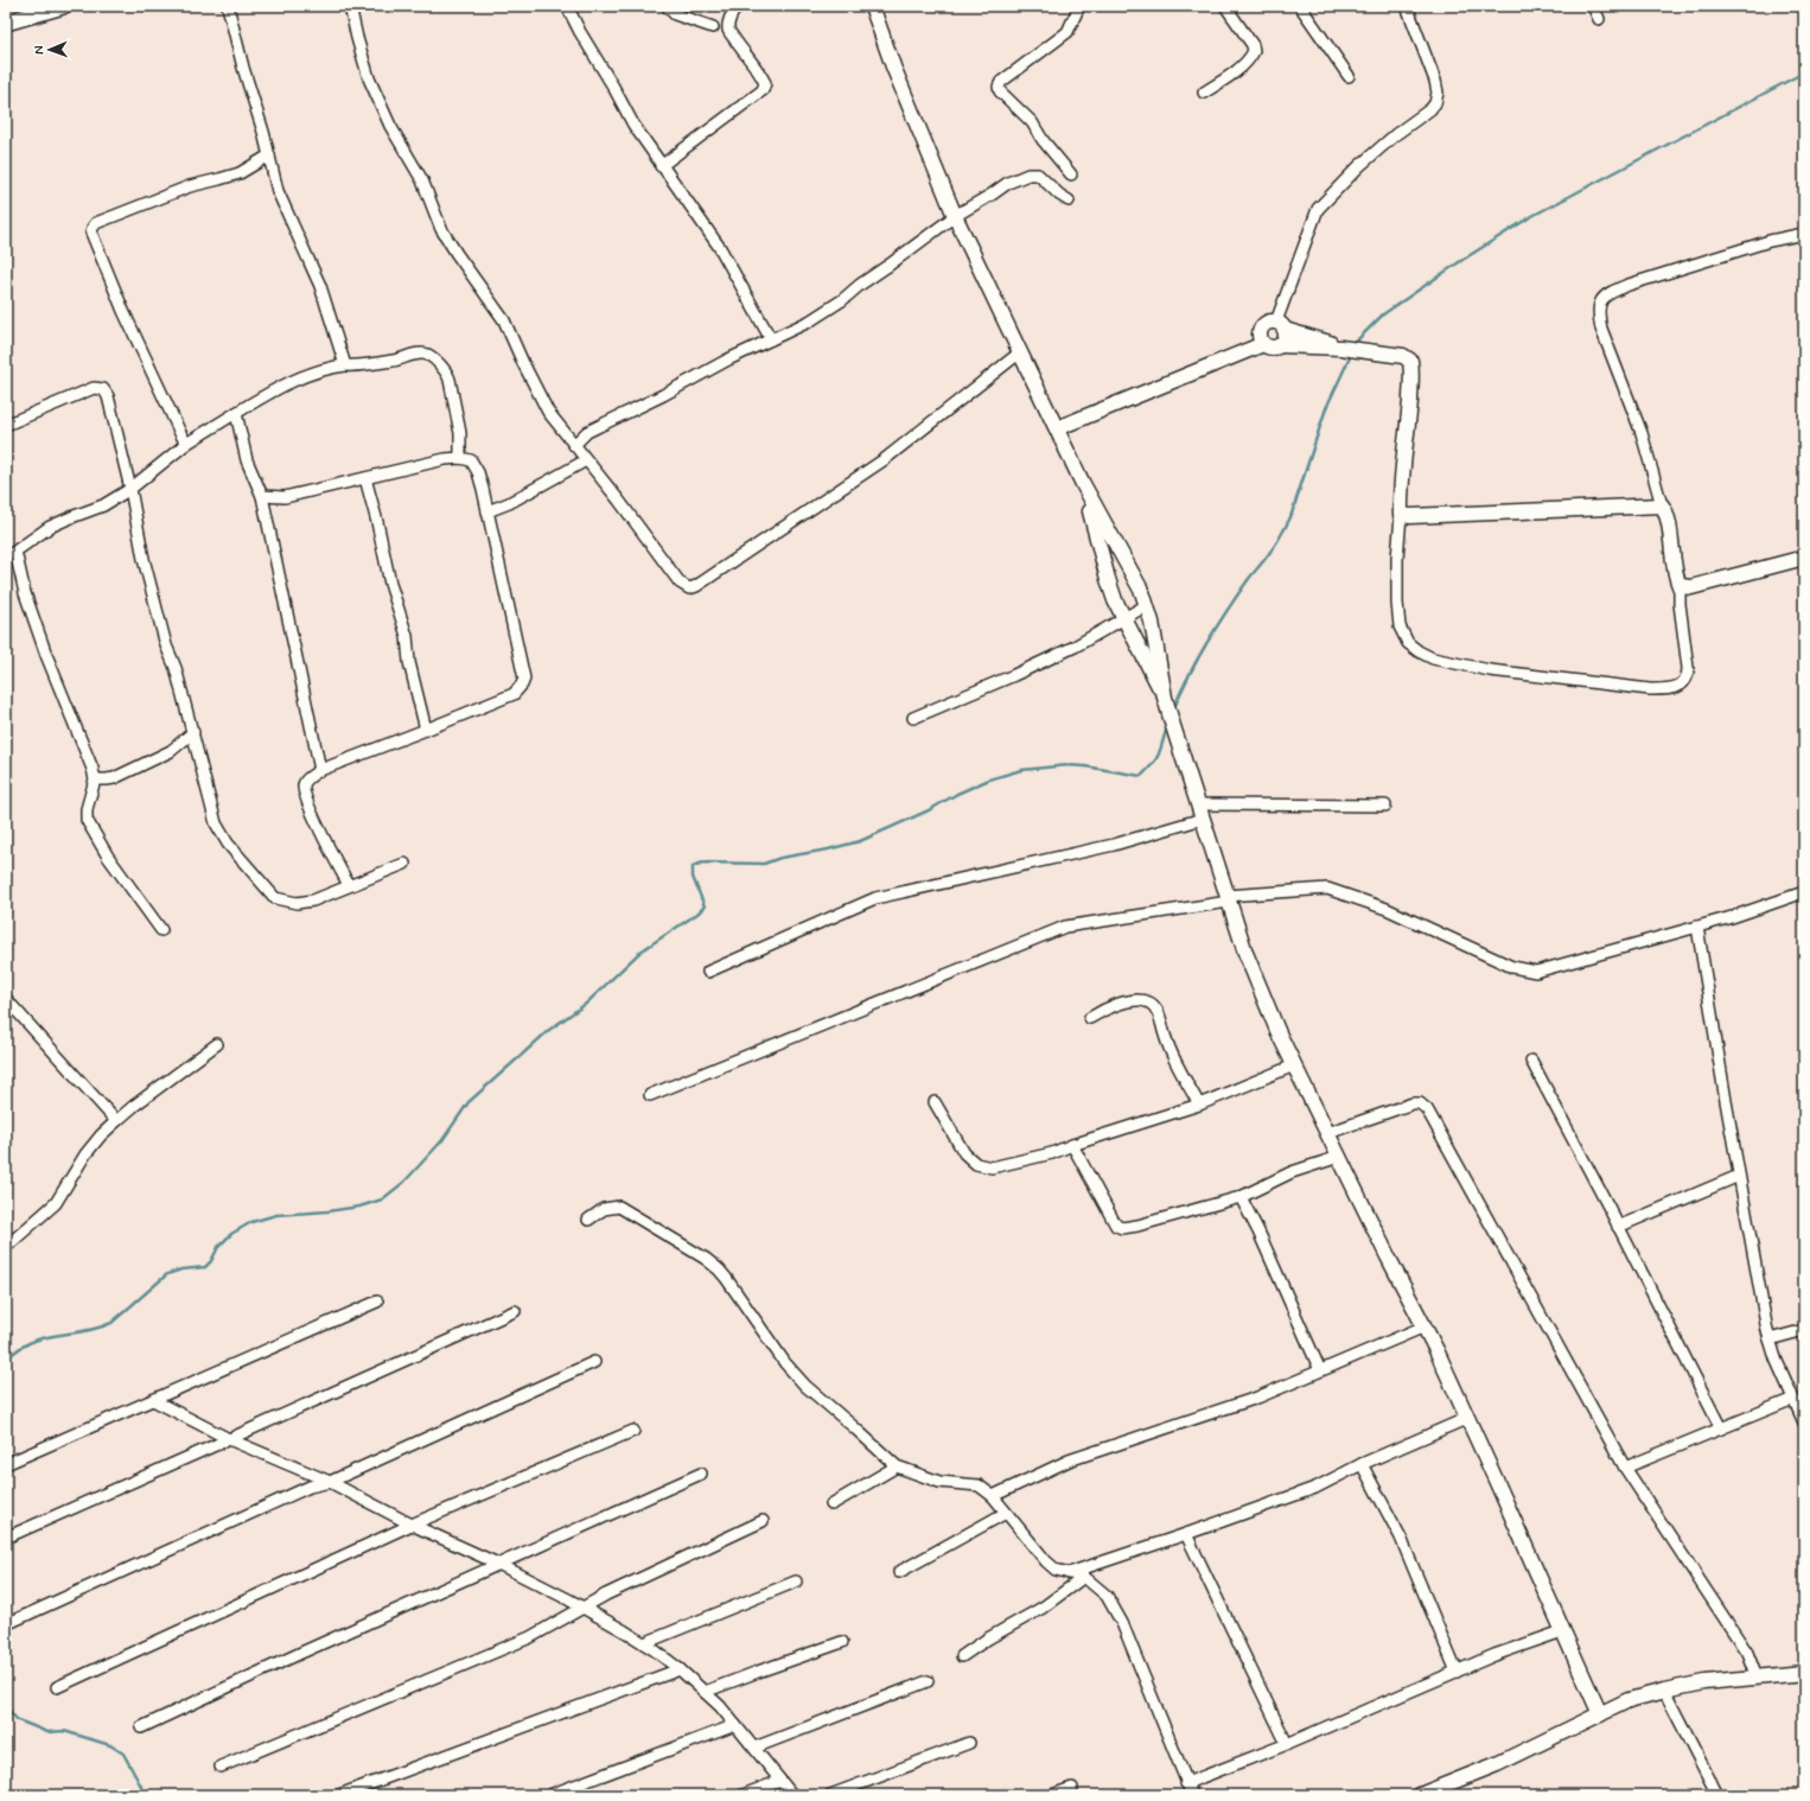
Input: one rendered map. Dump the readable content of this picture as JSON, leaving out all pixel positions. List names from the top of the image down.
{
  "north": "left"
}
